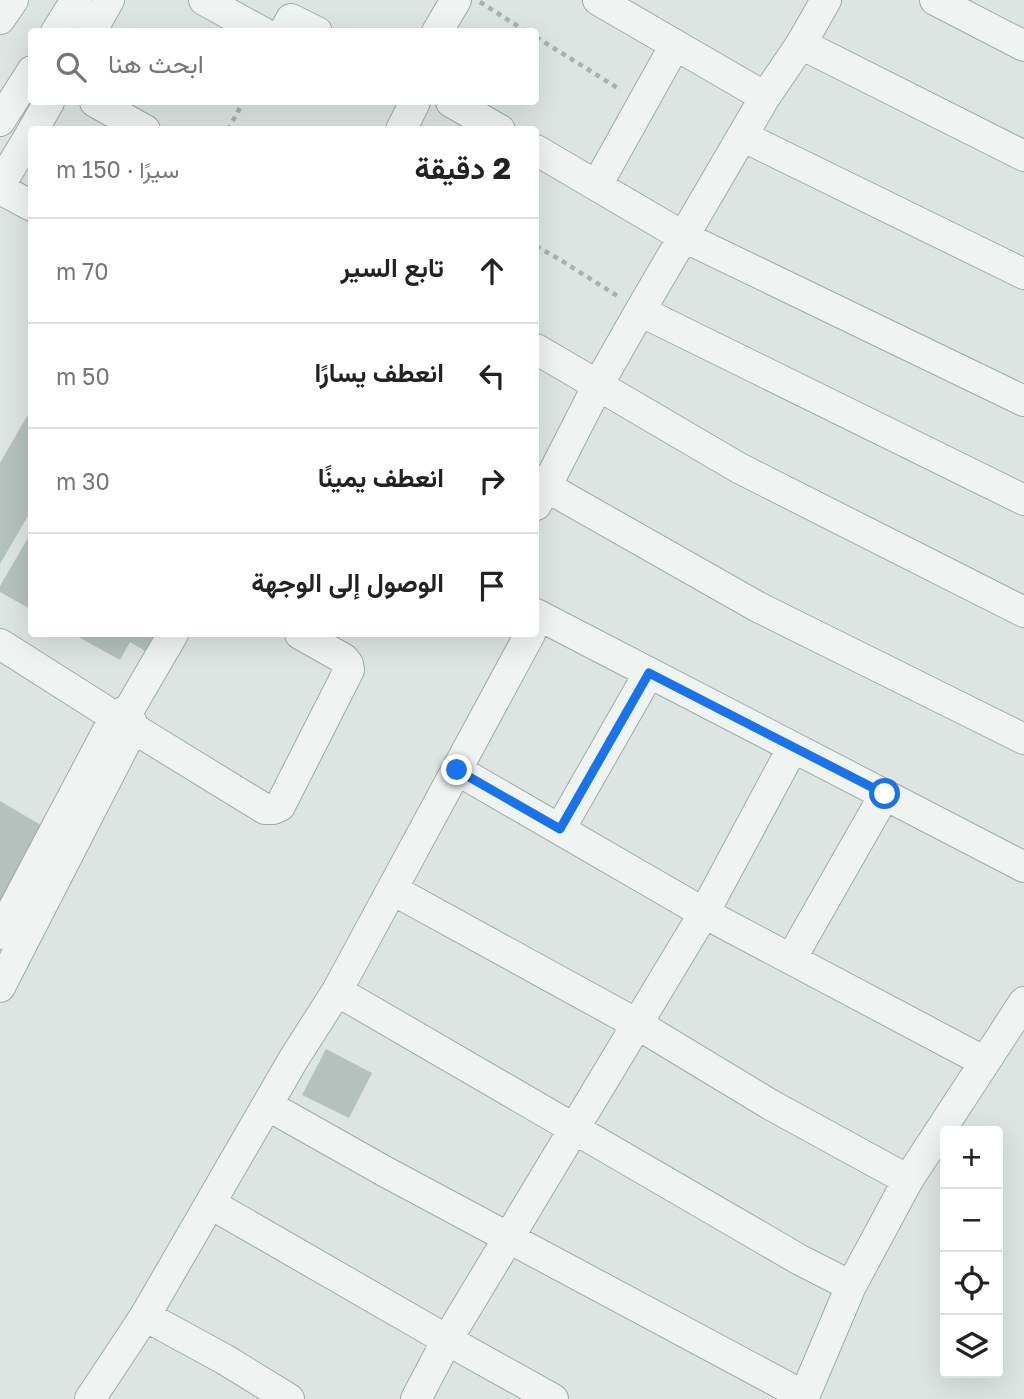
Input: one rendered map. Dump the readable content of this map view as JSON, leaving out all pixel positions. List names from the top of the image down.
{
  "page": {
    "search": "ابحث هنا",
    "heading": ["2 دقيقة", "سيرًا · 150 m"],
    "list": [
      ["تابع السير", "70 m"],
      ["انعطف يسارًا", "50 m"],
      ["انعطف يمينًا", "30 m"],
      "الوصول إلى الوجهة"
    ],
    "map_buttons": ["+", "−"]
  }
}
